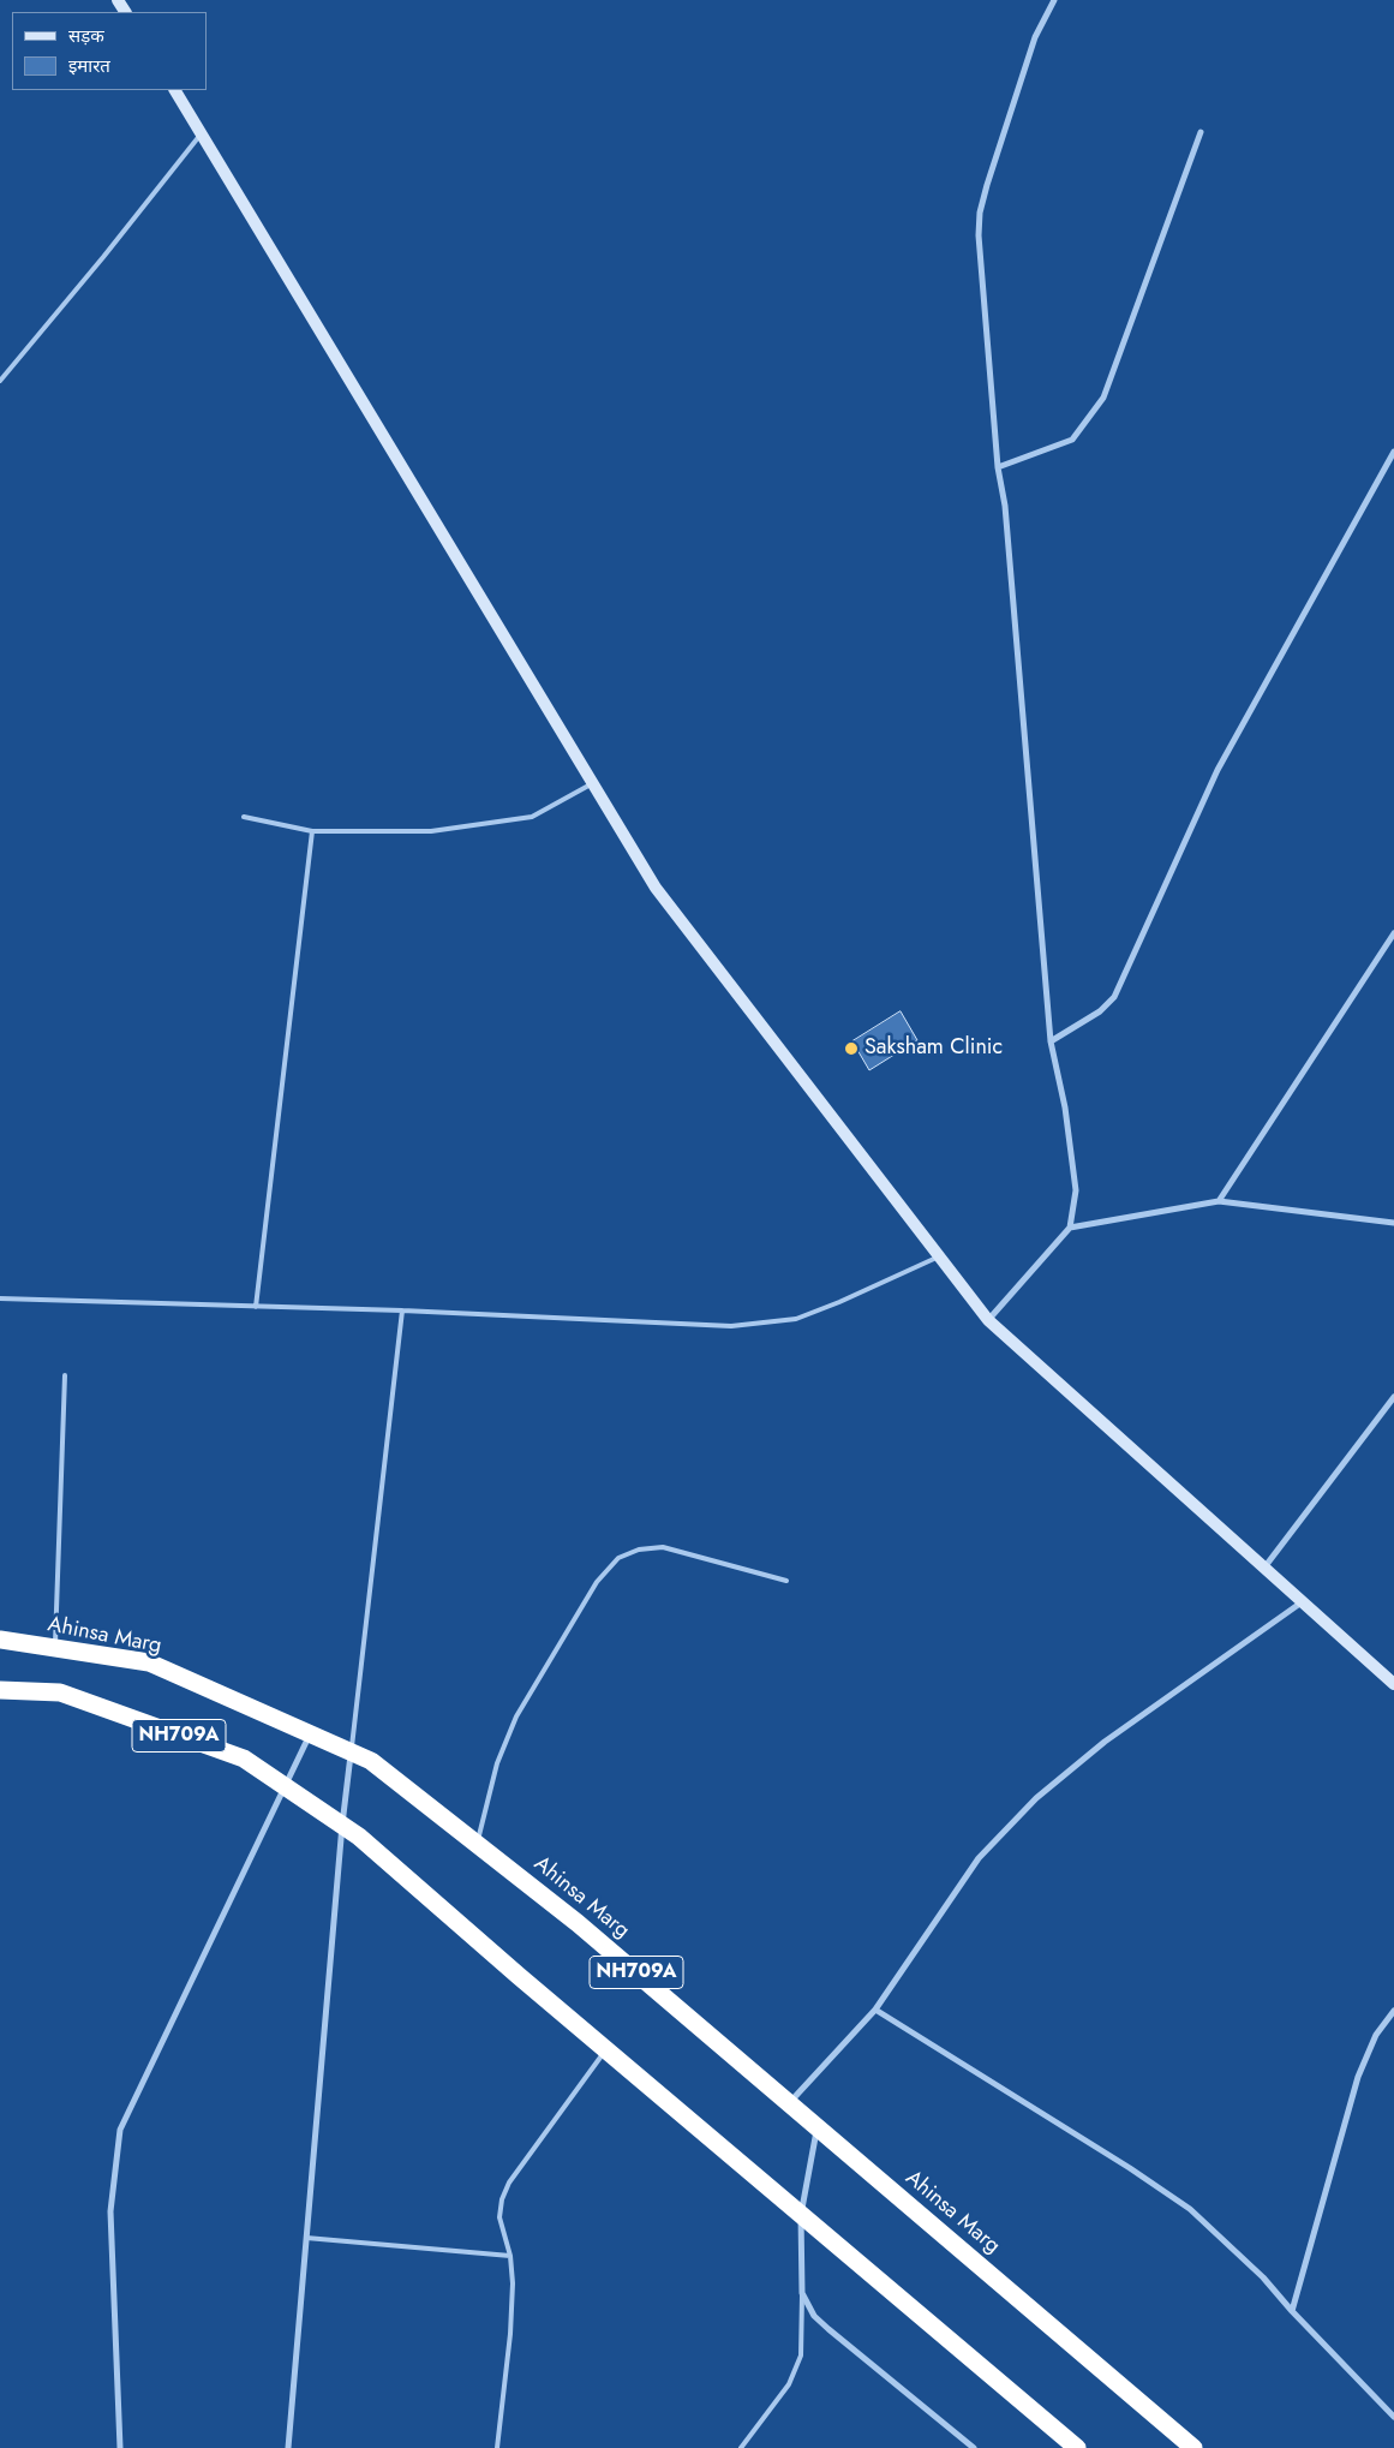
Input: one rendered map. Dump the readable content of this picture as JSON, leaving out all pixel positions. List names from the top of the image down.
{
  "streets": {
    "highway": ["Ahinsa Marg", "NH709A"]
  },
  "places": ["Saksham Clinic"],
  "legend": ["सड़क", "इमारत"]
}
